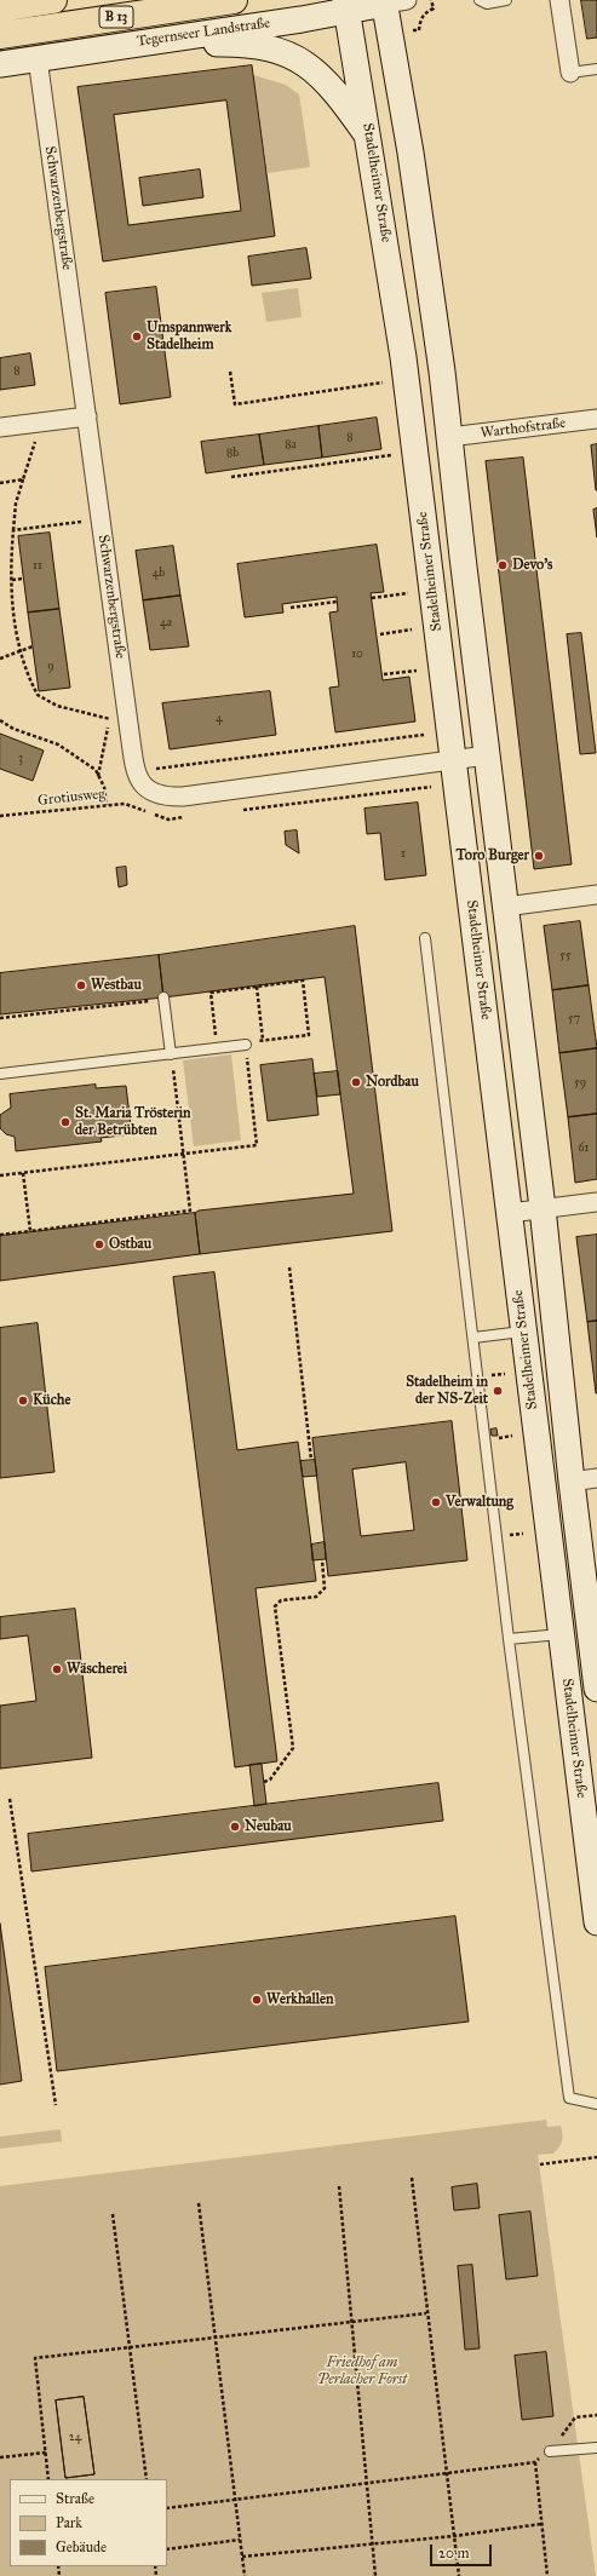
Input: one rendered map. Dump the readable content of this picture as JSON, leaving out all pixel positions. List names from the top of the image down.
{
  "streets": {
    "highway": ["B 13"],
    "main road": ["Tegernseer Landstraße", "Stadelheimer Straße"],
    "street": ["Schwarzenbergstraße", "Warthofstraße"],
    "path": ["Grotiusweg"]
  },
  "crossings": [
    ["Tegernseer Landstraße", "Stadelheimer Straße"],
    ["Tegernseer Landstraße", "Schwarzenbergstraße"],
    ["Stadelheimer Straße", "Warthofstraße"]
  ],
  "parks": ["Friedhof am Perlacher Forst"],
  "places": [
    "Umspannwerk Stadelheim",
    "Devo's",
    "Toro Burger",
    "Westbau",
    "Nordbau",
    "St. Maria Trösterin der Betrübten",
    "Ostbau",
    "Stadelheim in der NS-Zeit",
    "Küche",
    "Verwaltung",
    "Wäscherei",
    "Neubau",
    "Werkhallen"
  ],
  "house_numbers": [
    "8",
    "8",
    "8a",
    "8b",
    "11",
    "4b",
    "4a",
    "10",
    "9",
    "4",
    "3",
    "1",
    "55",
    "57",
    "59",
    "61",
    "24"
  ],
  "legend": ["Straße", "Park", "Gebäude"],
  "scale_bar": "20 m"
}
